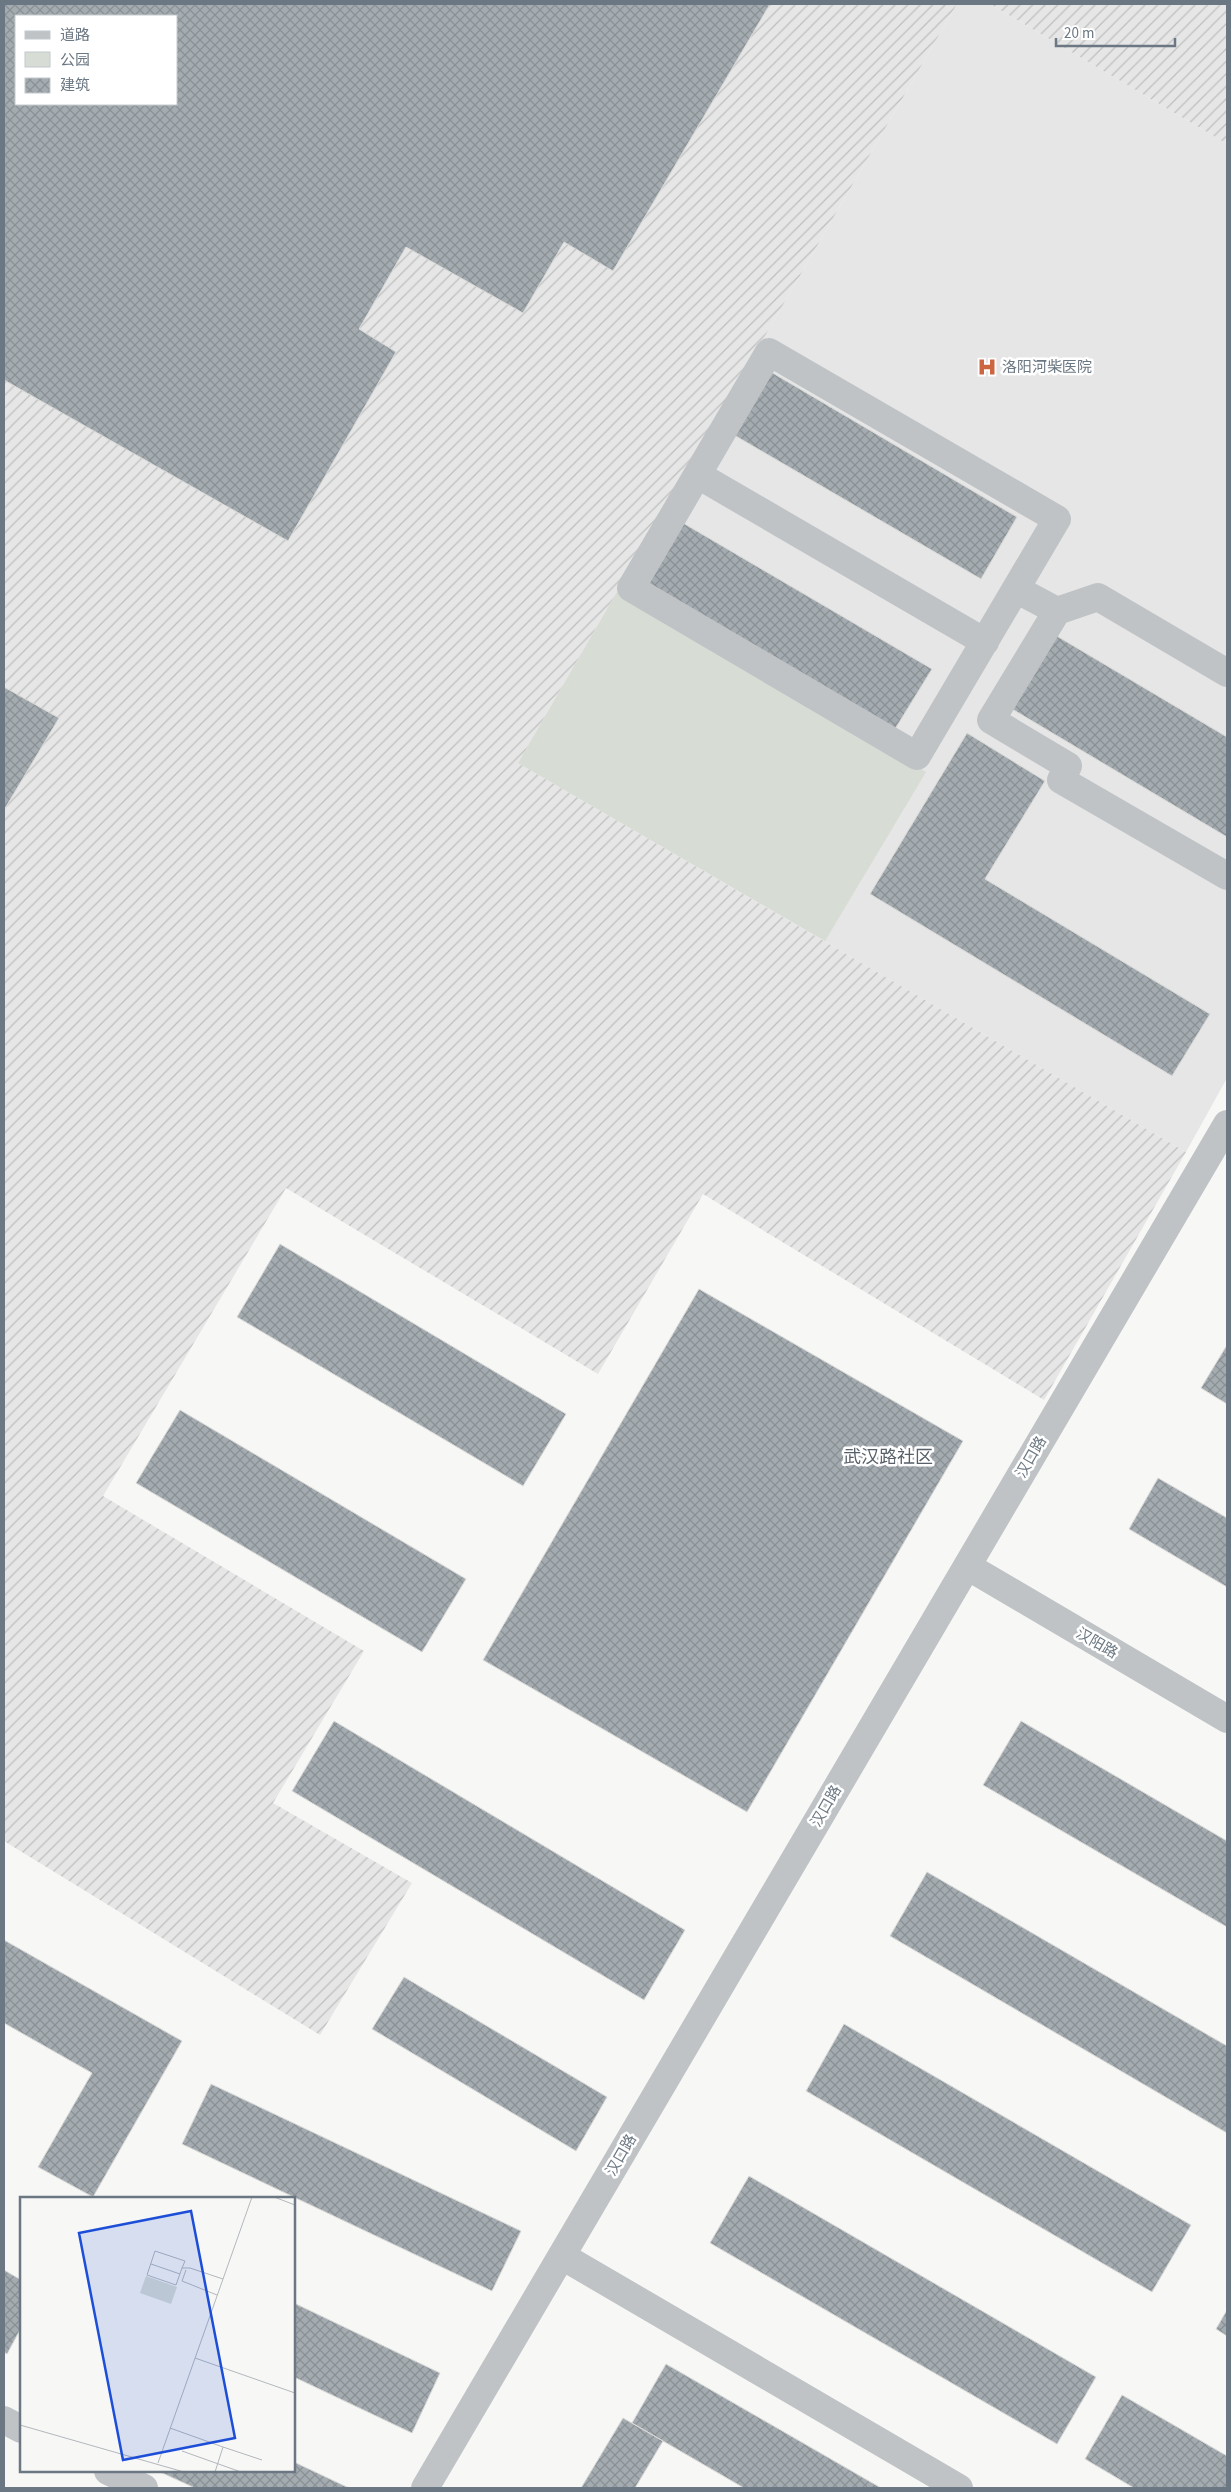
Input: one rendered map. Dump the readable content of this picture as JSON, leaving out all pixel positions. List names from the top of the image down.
{
  "streets": {
    "street": ["汉口路", "汉阳路"]
  },
  "crossings": [
    ["汉口路", "汉阳路"]
  ],
  "districts": ["武汉路社区"],
  "places": {
    "hospital": ["洛阳河柴医院"]
  },
  "legend": ["道路", "公园", "建筑"],
  "scale_bar": "20 m"
}
